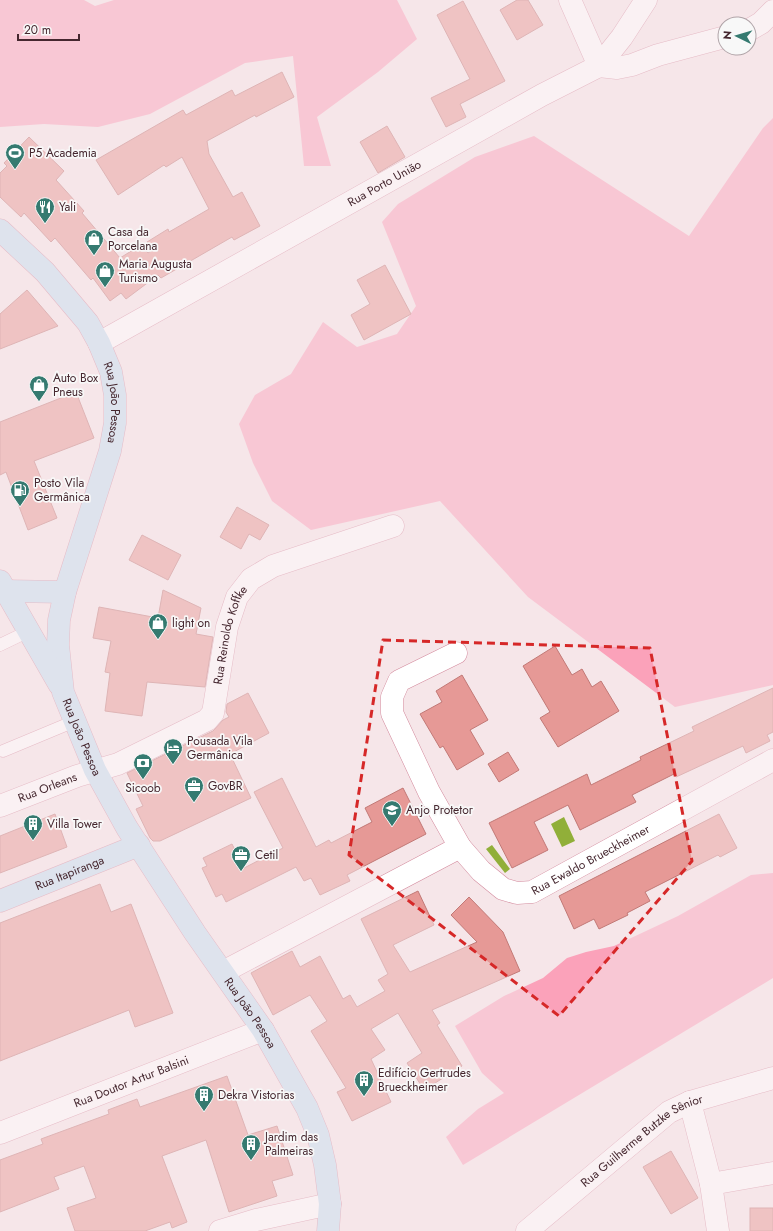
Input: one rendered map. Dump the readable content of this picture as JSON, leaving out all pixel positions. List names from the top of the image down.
{
  "streets": {
    "main road": ["Rua João Pessoa", "Rua Itapiranga"],
    "street": [
      "Rua Porto União",
      "Rua Reinoldo Koffke",
      "Rua Orleans",
      "Rua Ewaldo Brueckheimer",
      "Rua Doutor Artur Balsini",
      "Rua Guilherme Butzke Sênior"
    ]
  },
  "crossings": [
    ["Rua Porto União", "Rua João Pessoa"],
    ["Rua João Pessoa", "Rua Reinoldo Koffke"],
    ["Rua João Pessoa", "Rua Orleans"],
    ["Rua João Pessoa", "Rua Itapiranga"],
    ["Rua João Pessoa", "Rua Doutor Artur Balsini"],
    ["Rua Reinoldo Koffke", "Rua Orleans"]
  ],
  "places": {
    "sports": ["P5 Academia"],
    "restaurant": ["Yali"],
    "shop": [
      "Casa da Porcelana",
      "Maria Augusta Turismo",
      "Auto Box Pneus",
      "light on"
    ],
    "fuel station": ["Posto Vila Germânica"],
    "hotel": ["Pousada Vila Germânica"],
    "bank": ["Sicoob"],
    "office": ["GovBR", "Cetil"],
    "school or university": ["Anjo Protetor"],
    "building": [
      "Villa Tower",
      "Edifício Gertrudes Brueckheimer",
      "Dekra Vistorias",
      "Jardim das Palmeiras"
    ]
  },
  "scale_bar": "20 m",
  "north": "left"
}
